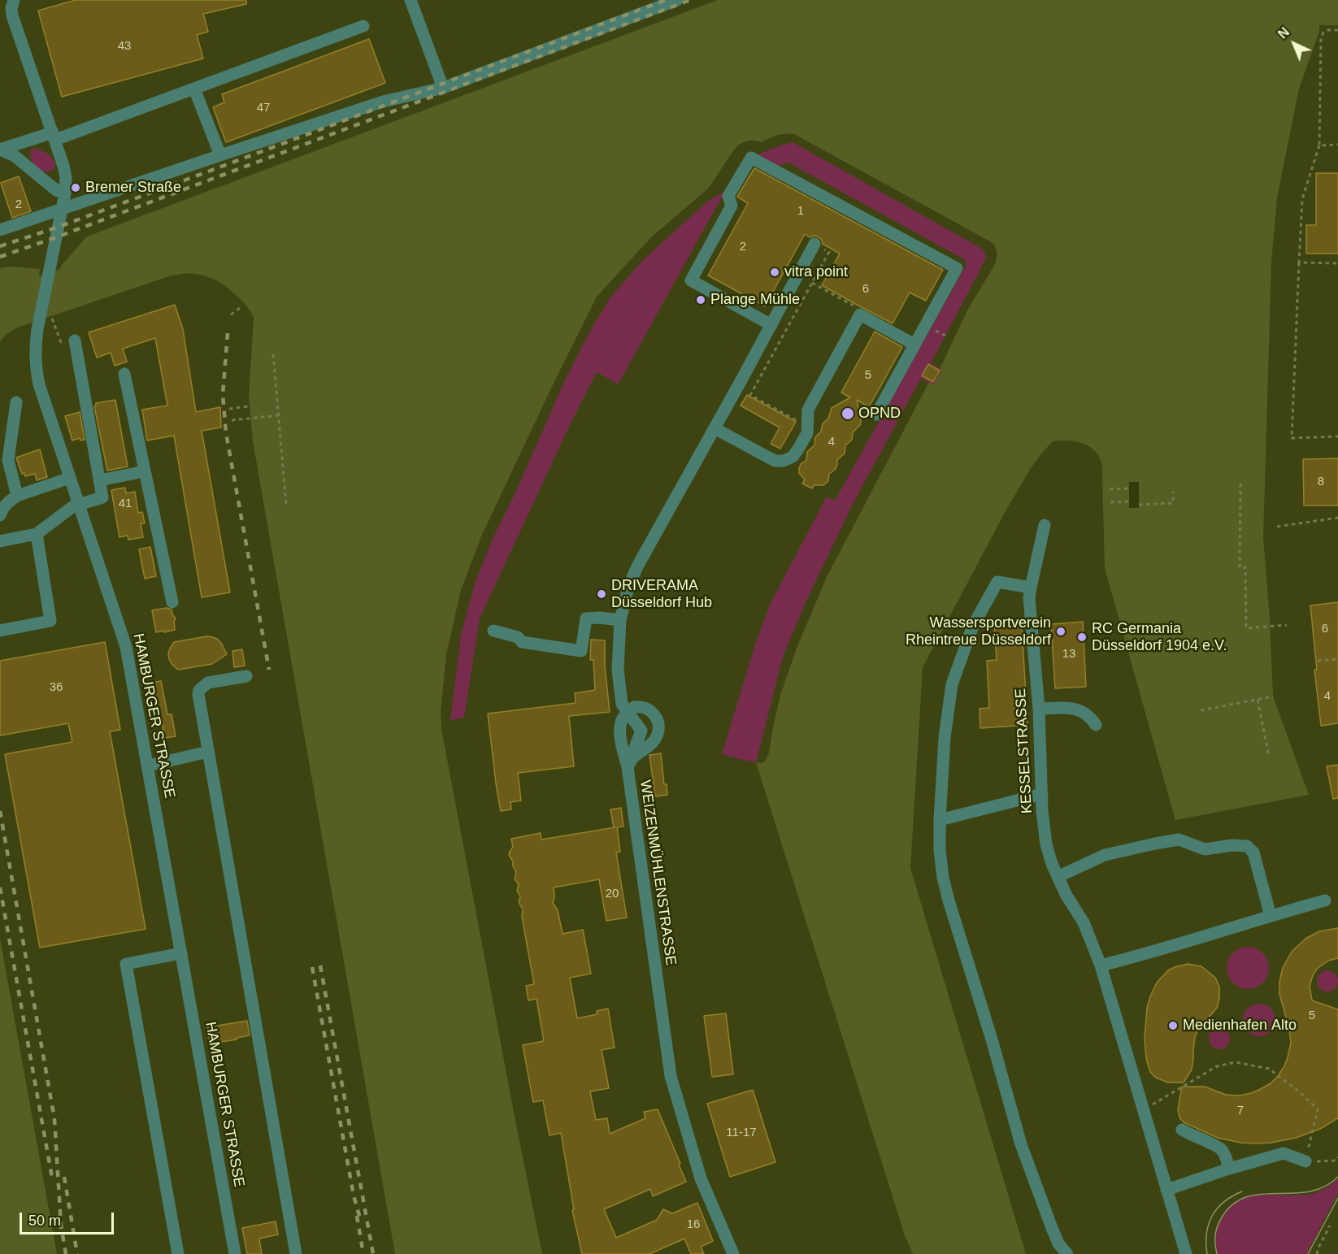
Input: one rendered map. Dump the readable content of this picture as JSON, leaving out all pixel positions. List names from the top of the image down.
{
  "streets": {
    "street": ["HAMBURGER STRASSE", "KESSELSTRASSE", "WEIZENMÜHLENSTRASSE"]
  },
  "places": [
    "Bremer Straße",
    "vitra point",
    "Plange Mühle",
    "OPND",
    "DRIVERAMA Düsseldorf Hub",
    "Wassersportverein Rheintreue Düsseldorf",
    "RC Germania Düsseldorf 1904 e.V.",
    "Medienhafen Alto"
  ],
  "house_numbers": [
    "43",
    "47",
    "2",
    "1",
    "2",
    "6",
    "5",
    "4",
    "8",
    "41",
    "6",
    "13",
    "36",
    "4",
    "20",
    "5",
    "7",
    "11-17",
    "16"
  ],
  "scale_bar": "50 m",
  "north": "top left"
}
